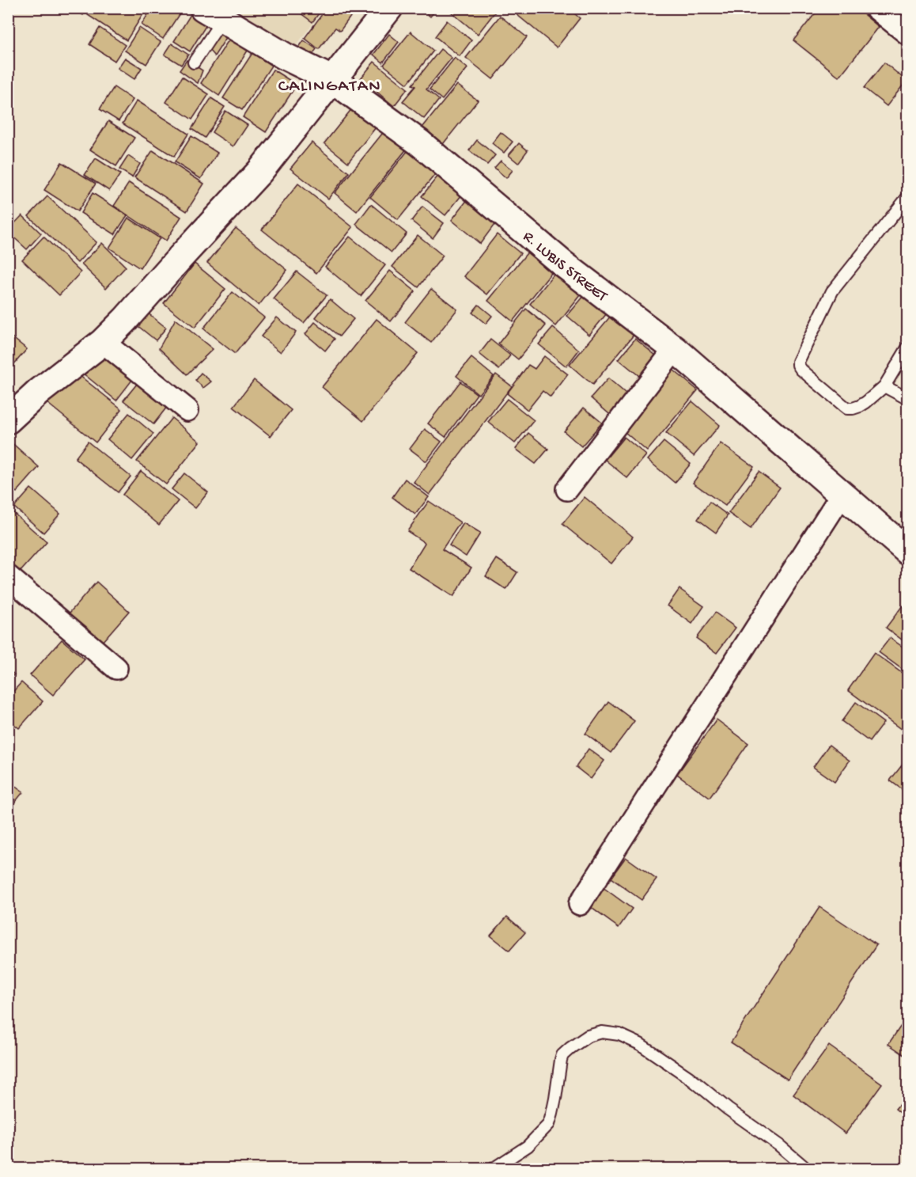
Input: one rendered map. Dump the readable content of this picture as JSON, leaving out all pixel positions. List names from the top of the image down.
{
  "streets": {
    "street": ["R. LUBIS STREET"]
  },
  "districts": ["CALINGATAN"]
}
